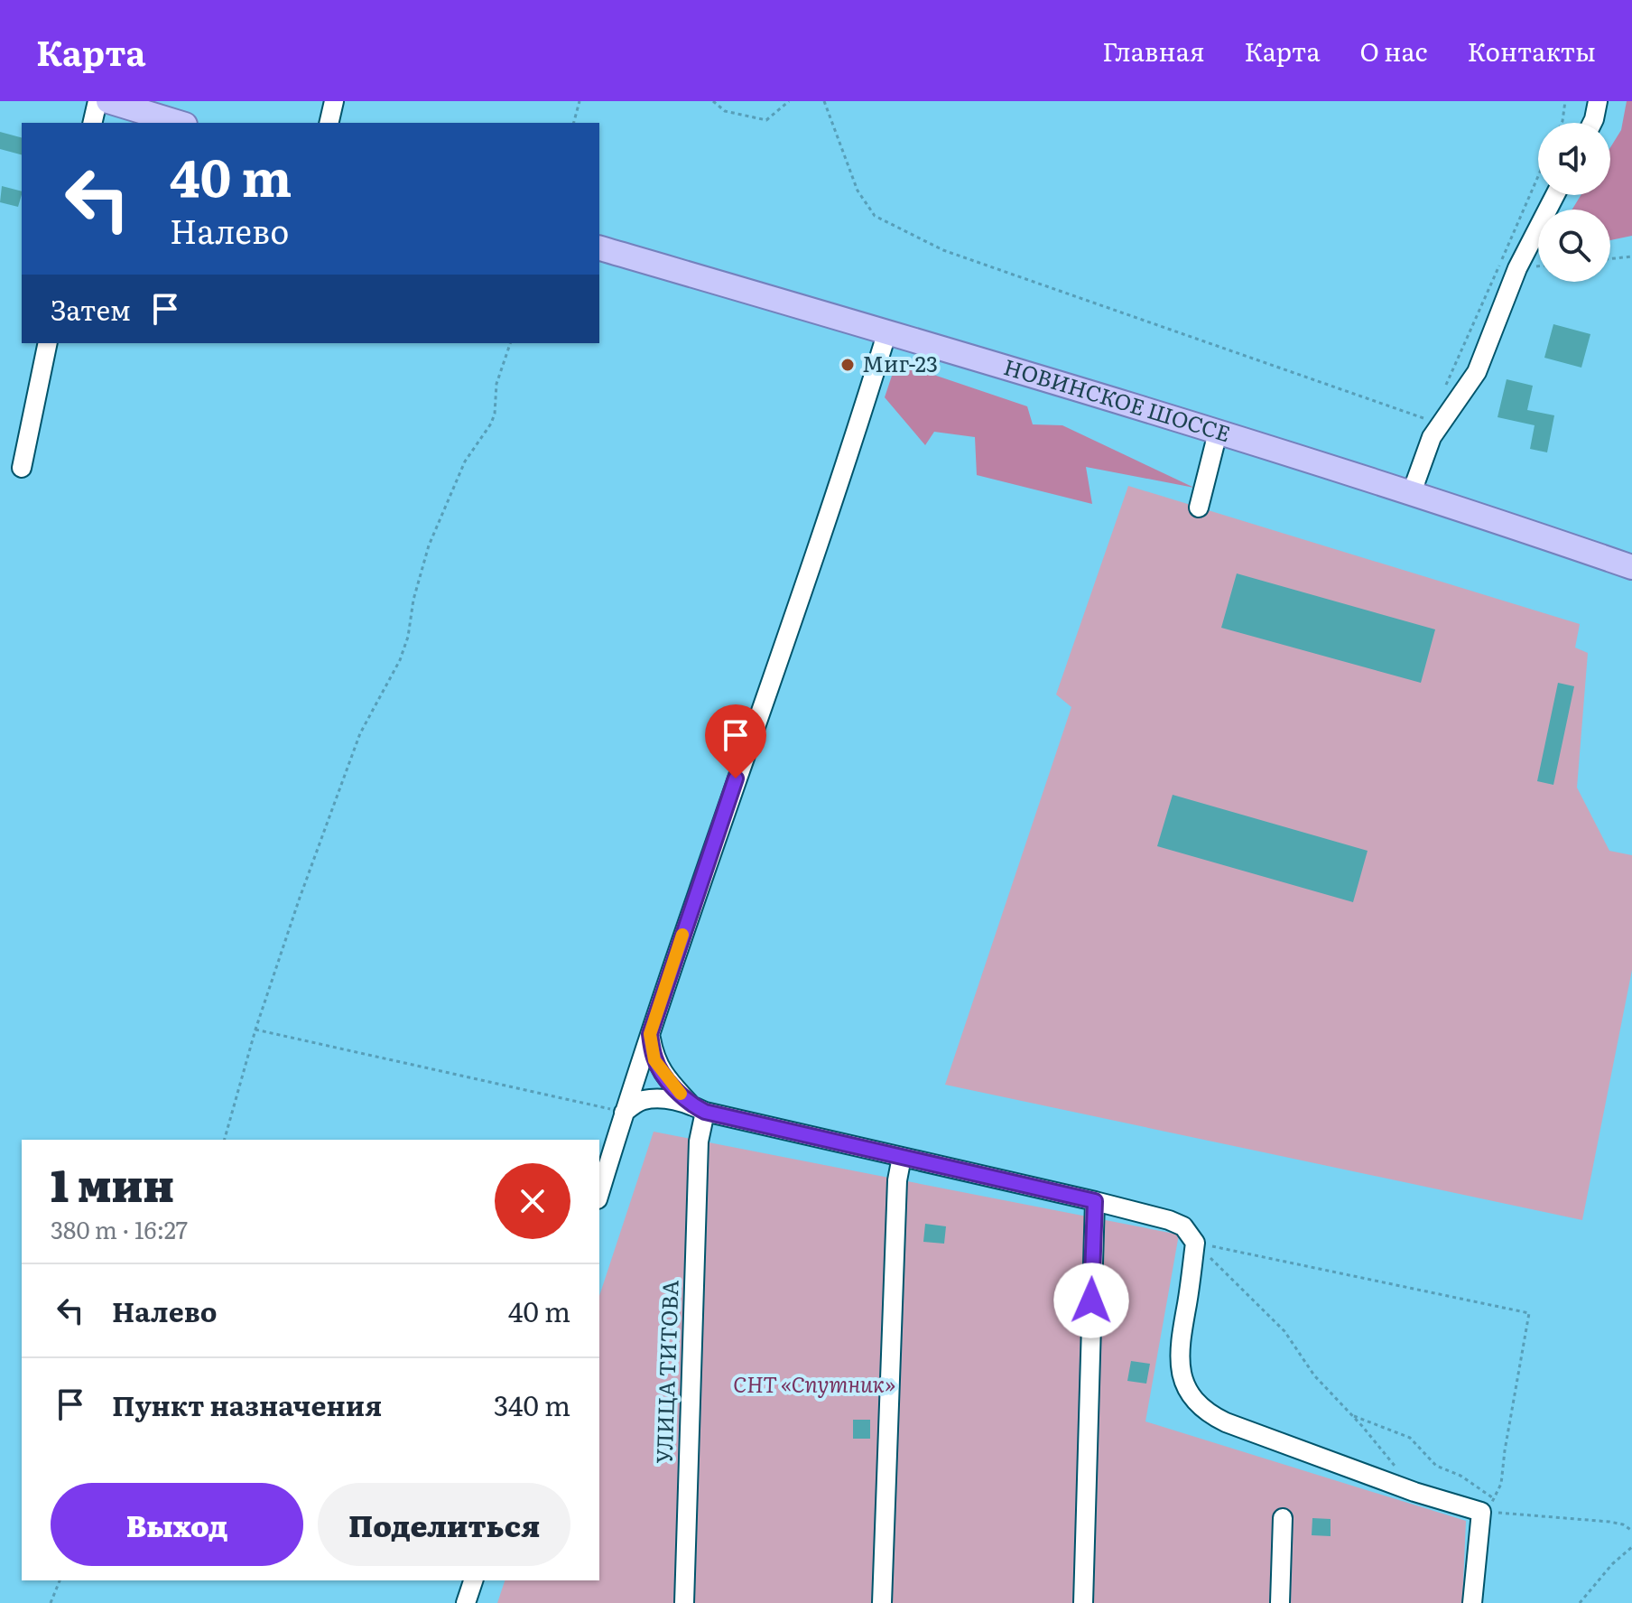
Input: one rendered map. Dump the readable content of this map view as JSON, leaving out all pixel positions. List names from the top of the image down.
{
  "streets": {
    "main road": ["НОВИНСКОЕ ШОССЕ"],
    "street": ["УЛИЦА ТИТОВА"]
  },
  "parks": ["СНТ «Спутник»"],
  "places": ["Миг-23"],
  "page": {
    "header": "Карта",
    "nav": [
      "Главная",
      "Карта",
      "О нас",
      "Контакты"
    ],
    "turn": ["40 m", "Налево"],
    "then": "Затем",
    "heading": ["1 мин", "380 m · 16:27"],
    "list": [
      {
        "name": "Налево",
        "value": "40 m"
      },
      {
        "name": "Пункт назначения",
        "value": "340 m"
      }
    ],
    "buttons": ["Выход", "Поделиться"]
  }
}
